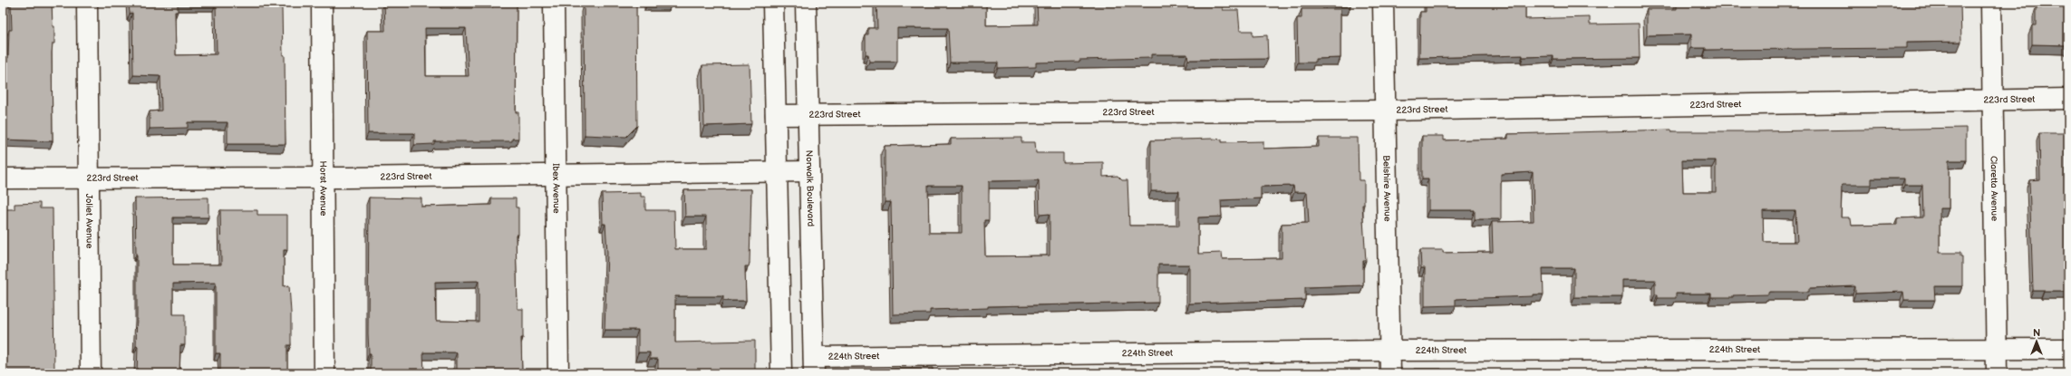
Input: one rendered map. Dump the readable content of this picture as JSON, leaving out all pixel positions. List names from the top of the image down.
{
  "streets": {
    "street": [
      "223rd Street",
      "Ibex Avenue",
      "Horst Avenue",
      "Norwalk Boulevard",
      "Belshire Avenue",
      "Claretta Avenue",
      "Joliet Avenue",
      "224th Street"
    ]
  },
  "crossings": [
    ["223rd Street", "Ibex Avenue"],
    ["223rd Street", "Horst Avenue"],
    ["223rd Street", "Norwalk Boulevard"],
    ["223rd Street", "Belshire Avenue"],
    ["223rd Street", "Claretta Avenue"],
    ["223rd Street", "Joliet Avenue"],
    ["Norwalk Boulevard", "224th Street"],
    ["Belshire Avenue", "224th Street"],
    ["Claretta Avenue", "224th Street"]
  ],
  "north": "top"
}
